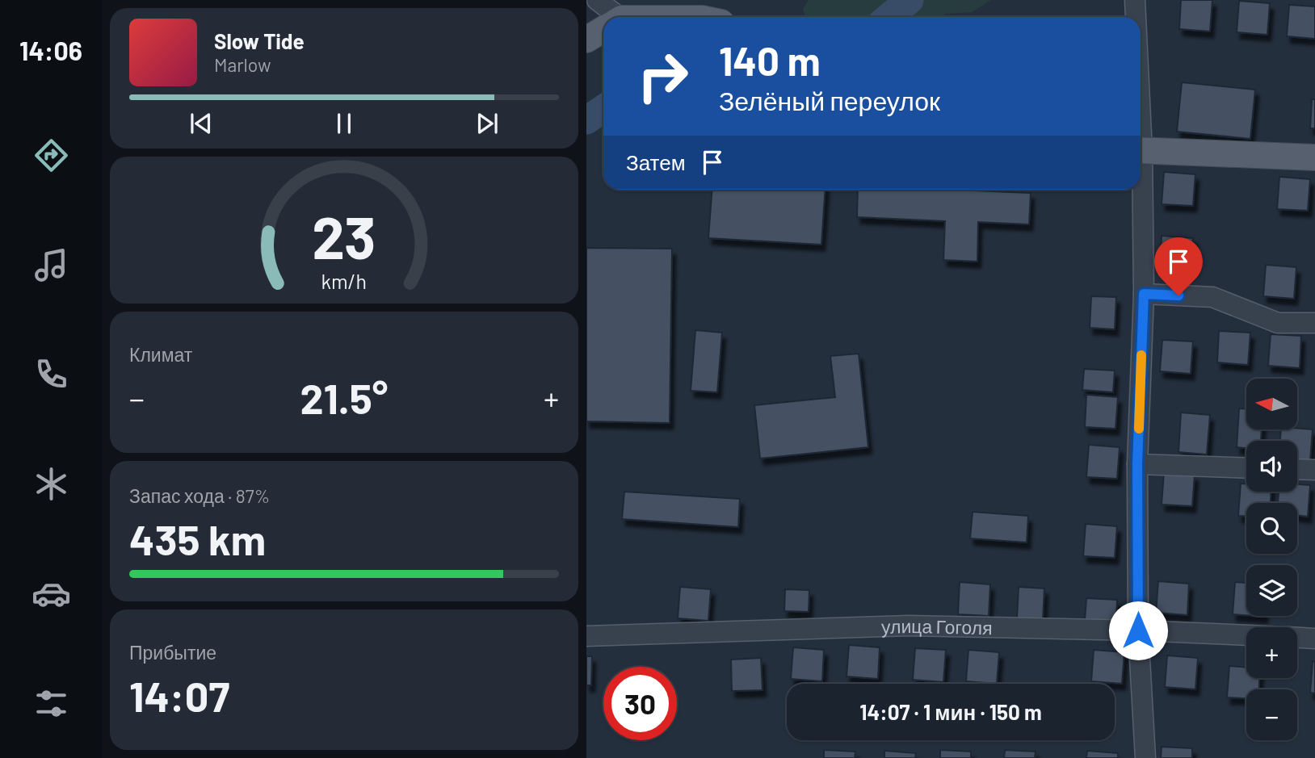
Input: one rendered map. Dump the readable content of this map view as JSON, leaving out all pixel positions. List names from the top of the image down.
{
  "streets": {
    "street": ["улица Гоголя"]
  },
  "north": "left",
  "page": {
    "tabs": "14:06",
    "turn": ["140 m", "Зелёный переулок"],
    "song": ["Slow Tide", "Marlow"],
    "then": "Затем",
    "tile": [
      "Климат",
      ["Запас хода · 87%", "435 km"],
      ["Прибытие", "14:07"]
    ],
    "heat": ["−", "21.5°", "+"],
    "map_buttons": ["+", "−"],
    "limit": "30",
    "trip": "14:07 · 1 мин · 150 m",
    "gauge": ["23", "km/h"]
  }
}
